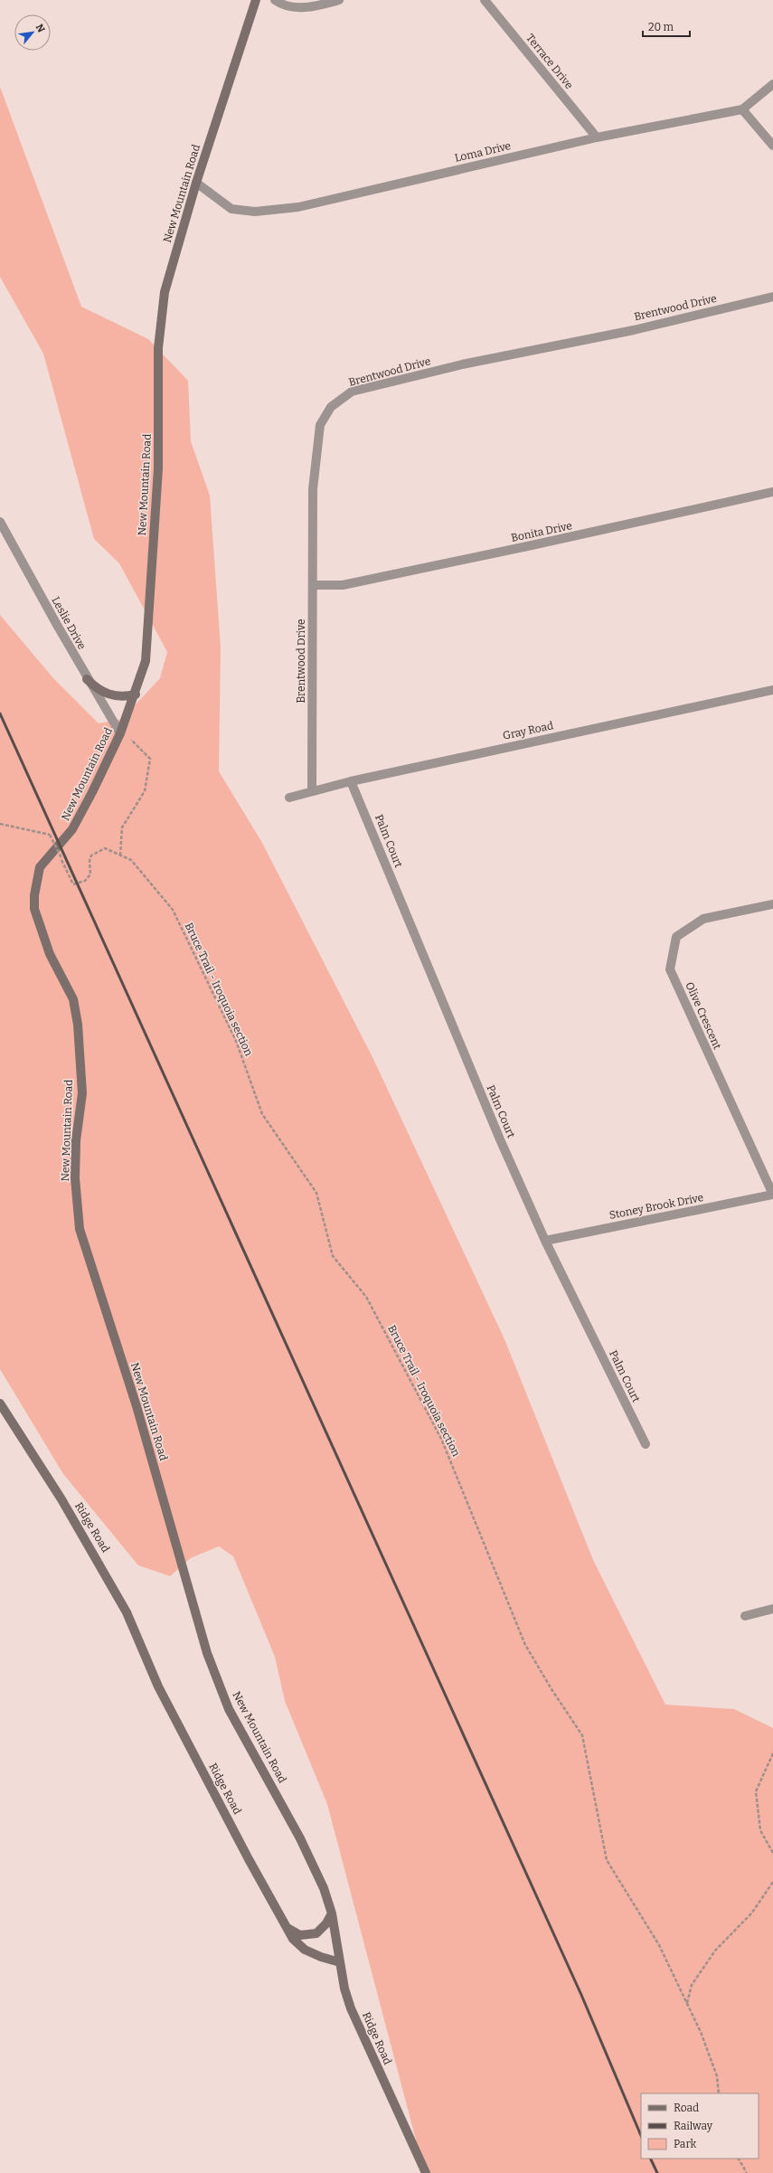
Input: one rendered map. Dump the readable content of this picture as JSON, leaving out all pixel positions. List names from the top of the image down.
{
  "streets": {
    "main road": ["New Mountain Road", "Ridge Road"],
    "street": [
      "Terrace Drive",
      "Loma Drive",
      "Brentwood Drive",
      "Bonita Drive",
      "Leslie Drive",
      "Gray Road",
      "Palm Court",
      "Olive Crescent",
      "Stoney Brook Drive"
    ],
    "path": ["Bruce Trail - Iroquoia section"]
  },
  "crossings": [
    ["Terrace Drive", "Loma Drive"],
    ["Loma Drive", "New Mountain Road"],
    ["New Mountain Road", "Leslie Drive"],
    ["New Mountain Road", "Ridge Road"],
    ["Brentwood Drive", "Bonita Drive"],
    ["Brentwood Drive", "Gray Road"],
    ["Gray Road", "Palm Court"],
    ["Palm Court", "Stoney Brook Drive"],
    ["Olive Crescent", "Stoney Brook Drive"]
  ],
  "legend": ["Road", "Railway", "Park"],
  "scale_bar": "20 m",
  "north": "top right"
}
